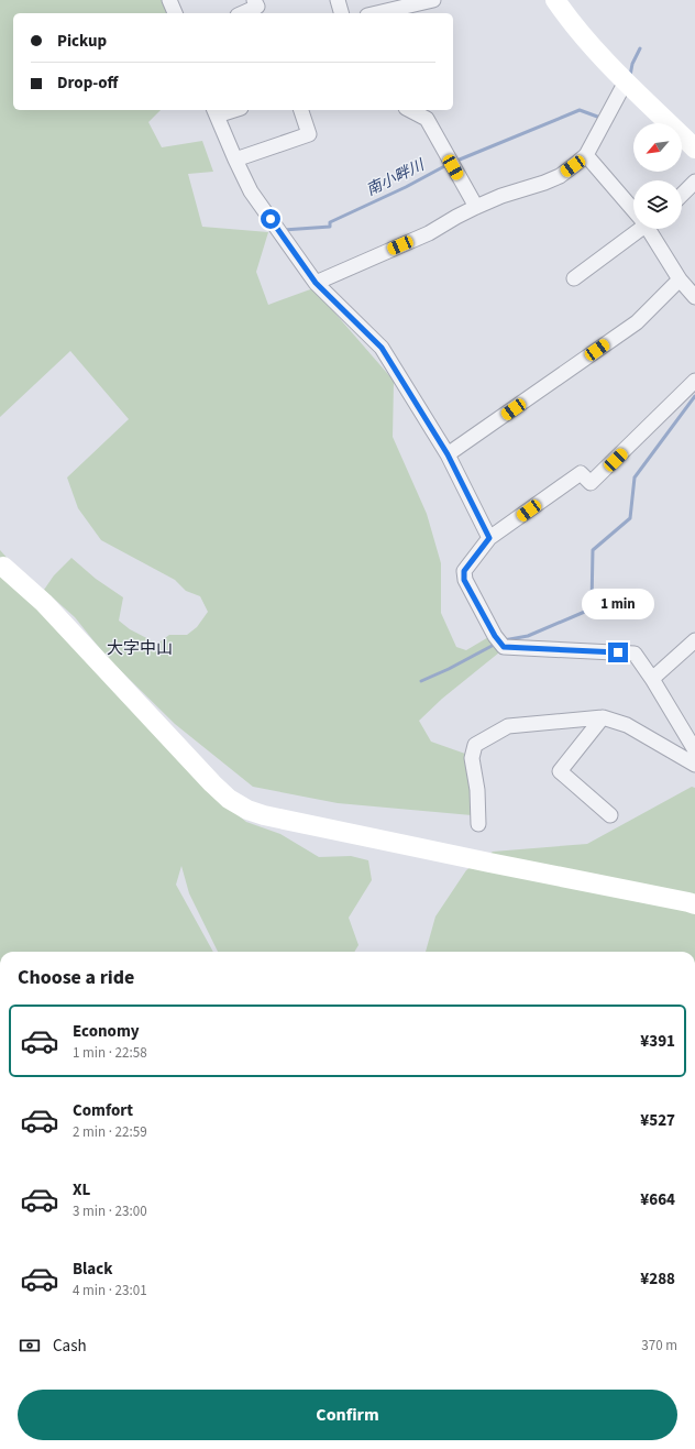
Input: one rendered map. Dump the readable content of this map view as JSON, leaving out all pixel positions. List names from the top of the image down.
{
  "districts": ["大字中山"],
  "water": ["南小畔川"],
  "north": "bottom left",
  "page": {
    "banner": ["Pickup", "Drop-off"],
    "bubble": "1 min",
    "heading": "Choose a ride",
    "list": [
      {
        "name": "Economy",
        "note": "1 min · 22:58",
        "value": "¥391"
      },
      {
        "name": "Comfort",
        "note": "2 min · 22:59",
        "value": "¥527"
      },
      {
        "name": "XL",
        "note": "3 min · 23:00",
        "value": "¥664"
      },
      {
        "name": "Black",
        "note": "4 min · 23:01",
        "value": "¥288"
      }
    ],
    "pay": ["Cash", "370 m"],
    "buttons": "Confirm"
  }
}
